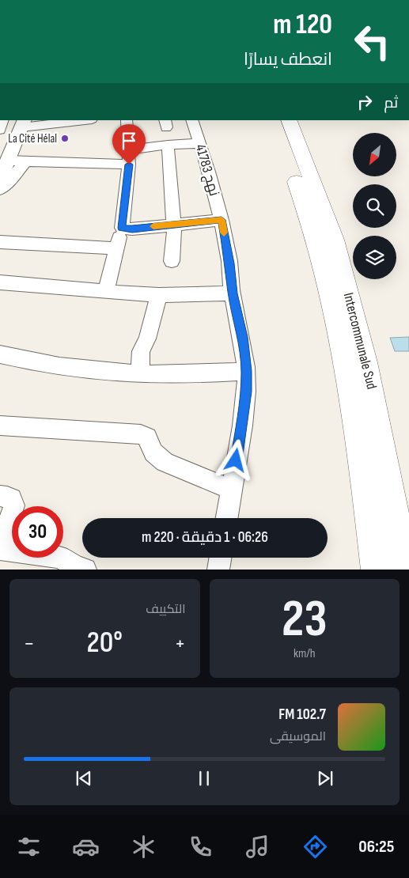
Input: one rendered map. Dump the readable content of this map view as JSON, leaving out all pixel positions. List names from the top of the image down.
{
  "streets": {
    "highway": ["Intercommunale Sud"],
    "street": ["نهج 41783"]
  },
  "places": ["La Cité Hélal"],
  "north": "bottom left",
  "page": {
    "turn": ["120 m", "انعطف يسارًا"],
    "then": "ثم",
    "limit": "30",
    "trip": "06:26 · 1 دقيقة · 220 m",
    "tile": [
      ["23", "km/h"],
      "التكييف"
    ],
    "heat": ["−", "20°", "+"],
    "song": ["102.7 FM", "الموسيقى"],
    "tabs": "06:25"
  }
}
